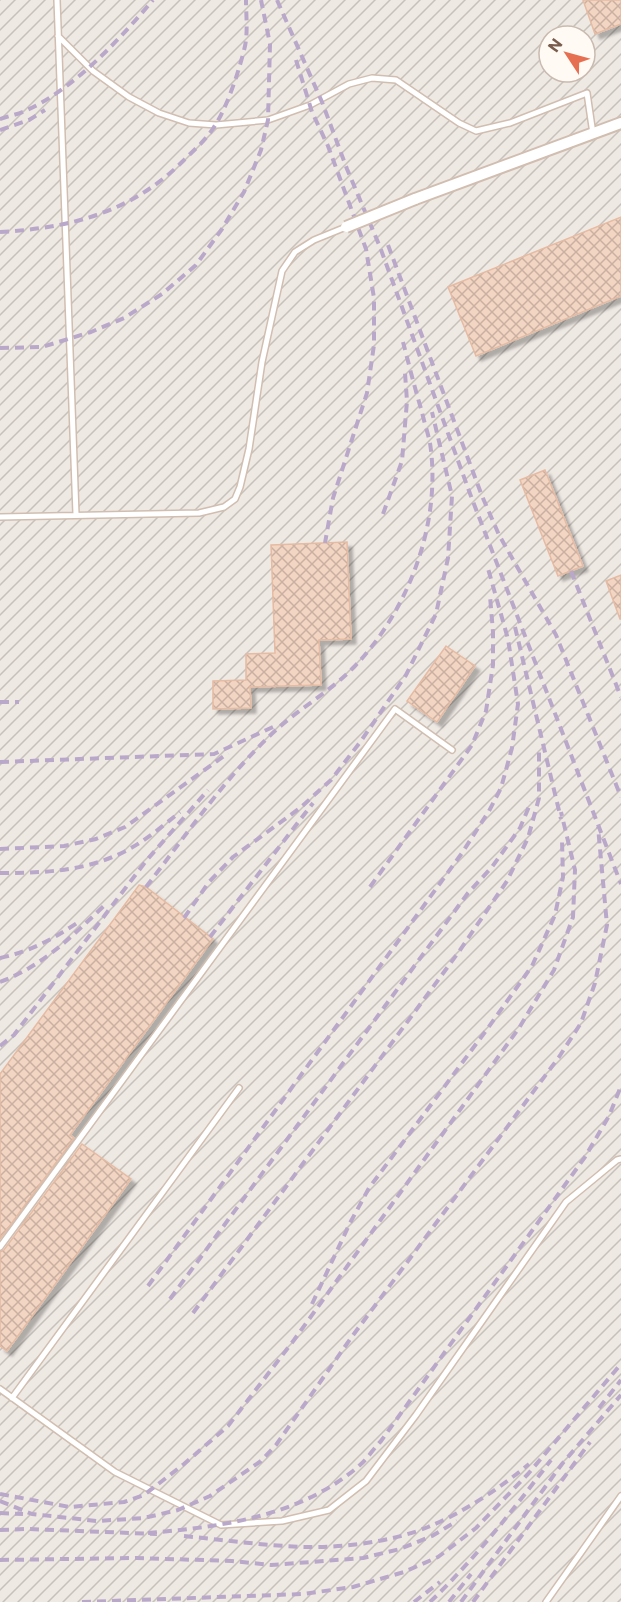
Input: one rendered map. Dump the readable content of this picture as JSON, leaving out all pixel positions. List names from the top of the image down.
{
  "north": "top left"
}
